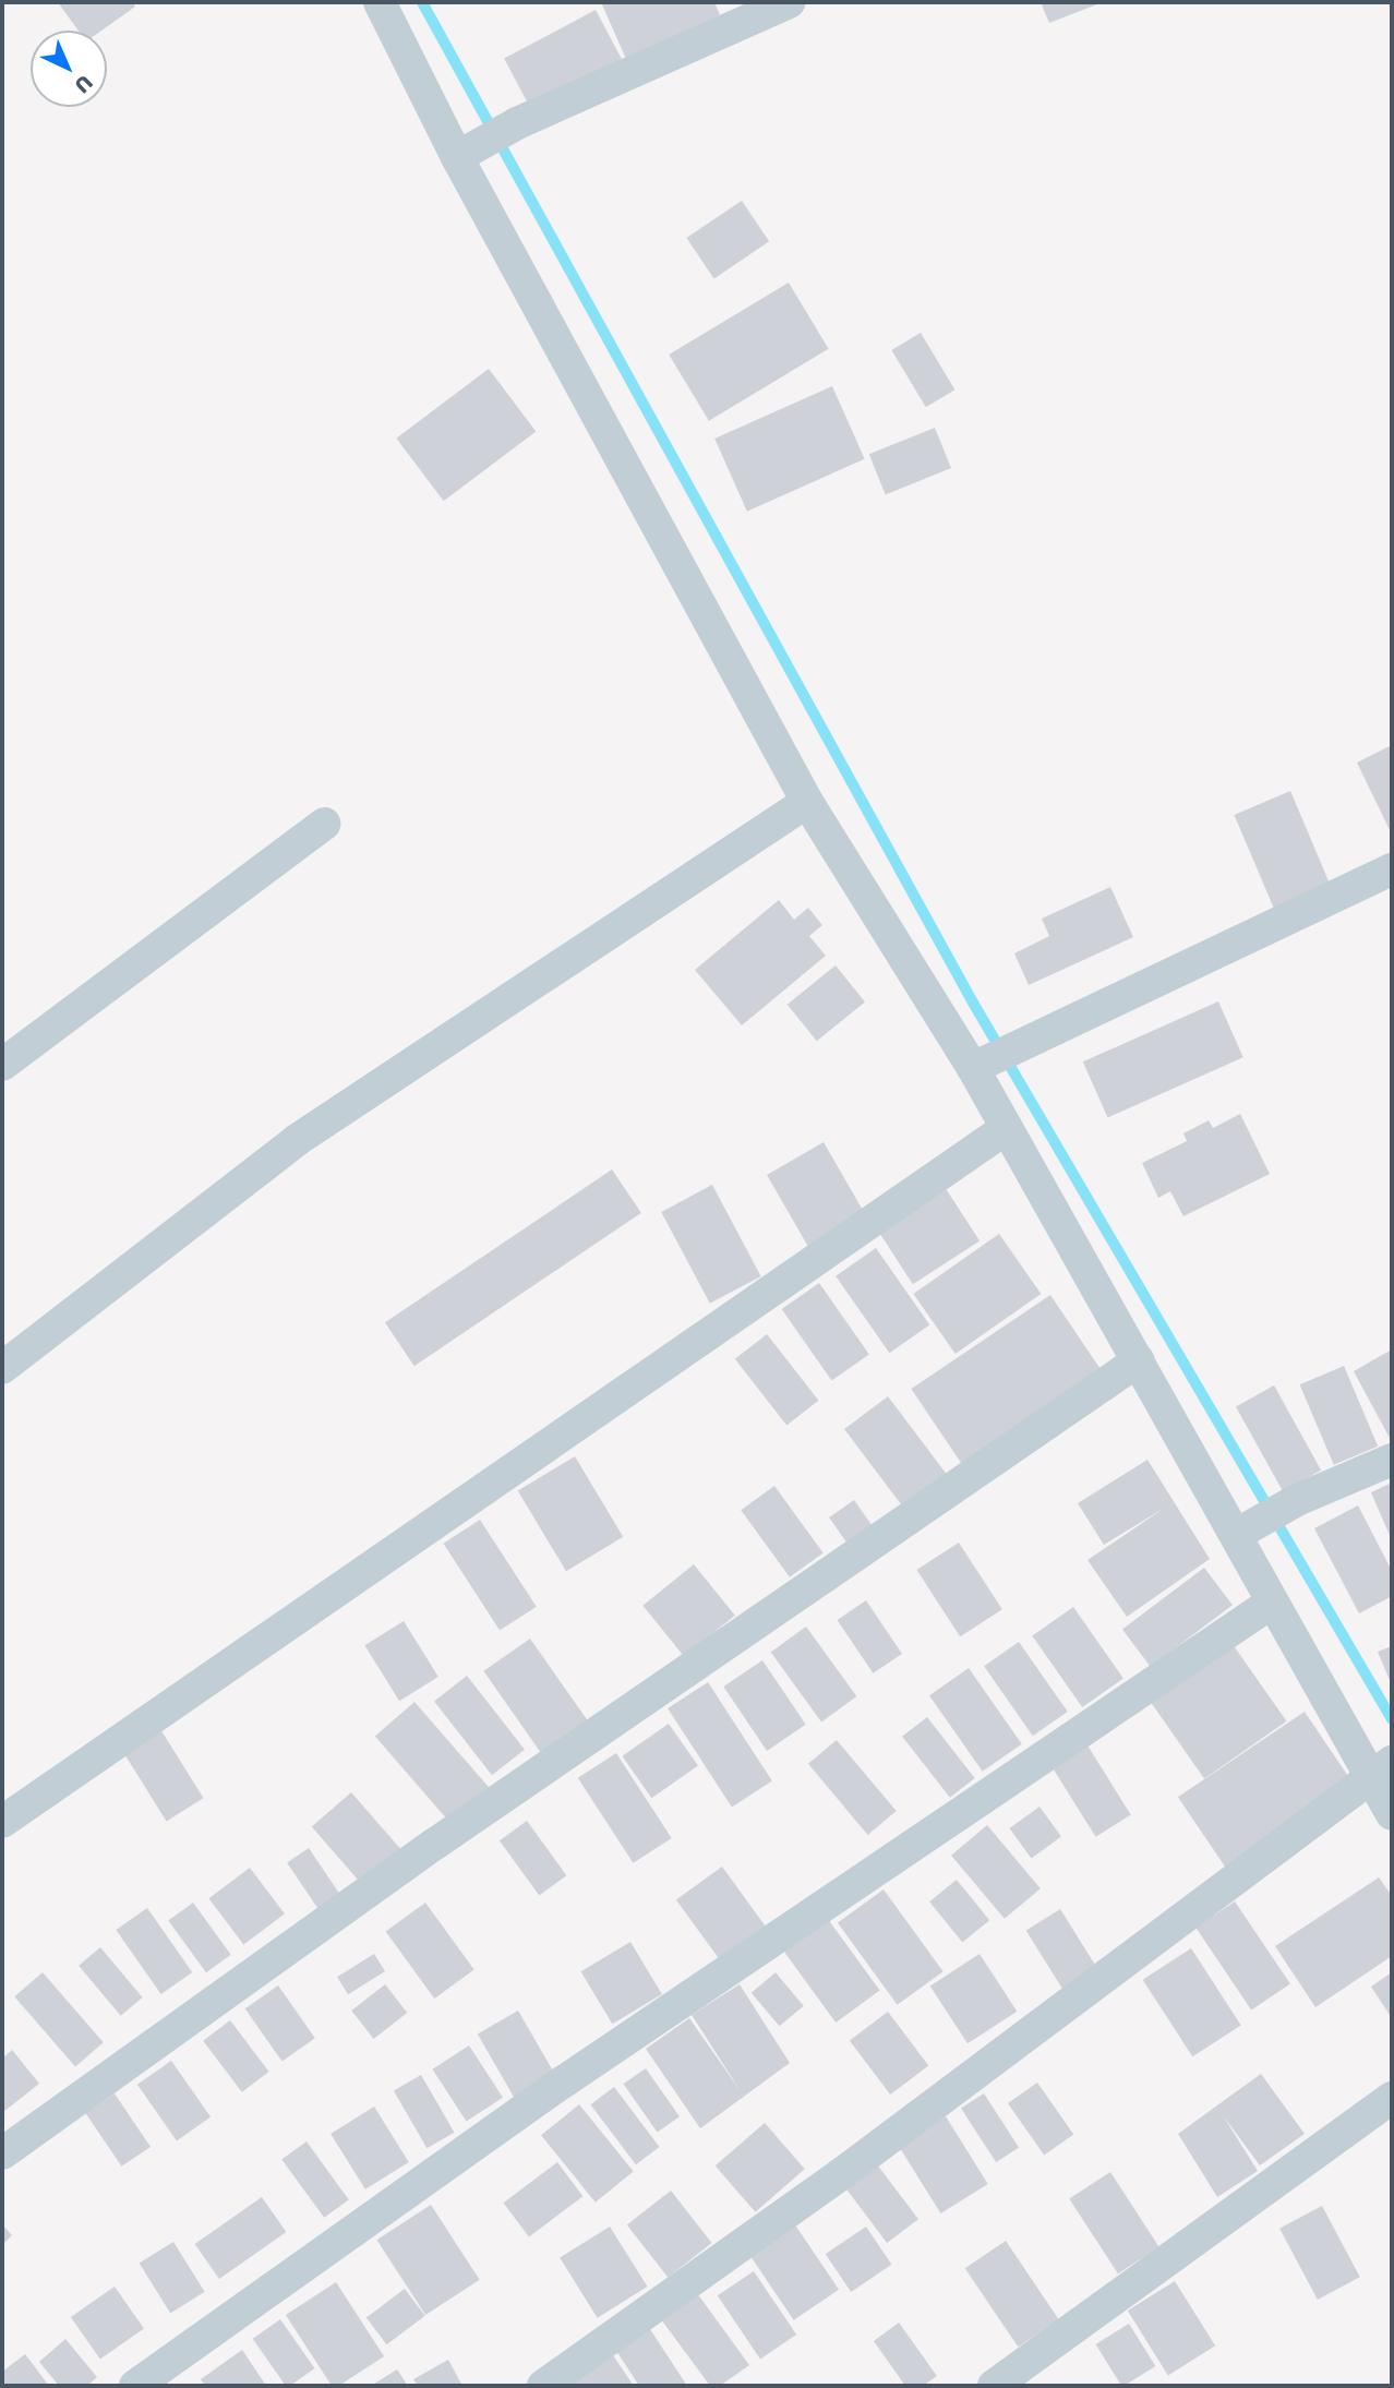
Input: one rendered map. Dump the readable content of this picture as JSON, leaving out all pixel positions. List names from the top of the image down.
{
  "north": "bottom right"
}
